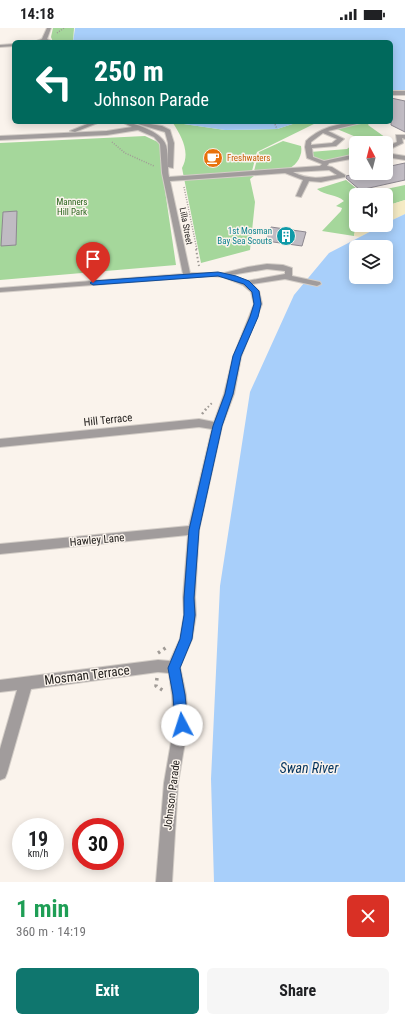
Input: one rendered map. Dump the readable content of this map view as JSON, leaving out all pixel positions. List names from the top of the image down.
{
  "streets": {
    "street": [
      "Lilla Street",
      "Hill Terrace",
      "Hawley Lane",
      "Mosman Terrace",
      "Johnson Parade"
    ]
  },
  "crossings": [
    ["Mosman Terrace", "Johnson Parade"]
  ],
  "water": ["Swan River"],
  "parks": ["Manners Hill Park"],
  "places": {
    "cafe": ["Freshwaters"],
    "building": ["1st Mosman Bay Sea Scouts"]
  },
  "north": "top",
  "page": {
    "status": "14:18",
    "turn": ["250 m", "Johnson Parade"],
    "speed": "19 km/h",
    "limit": "30",
    "heading": ["1 min", "360 m · 14:19"],
    "buttons": ["Exit", "Share"]
  }
}
